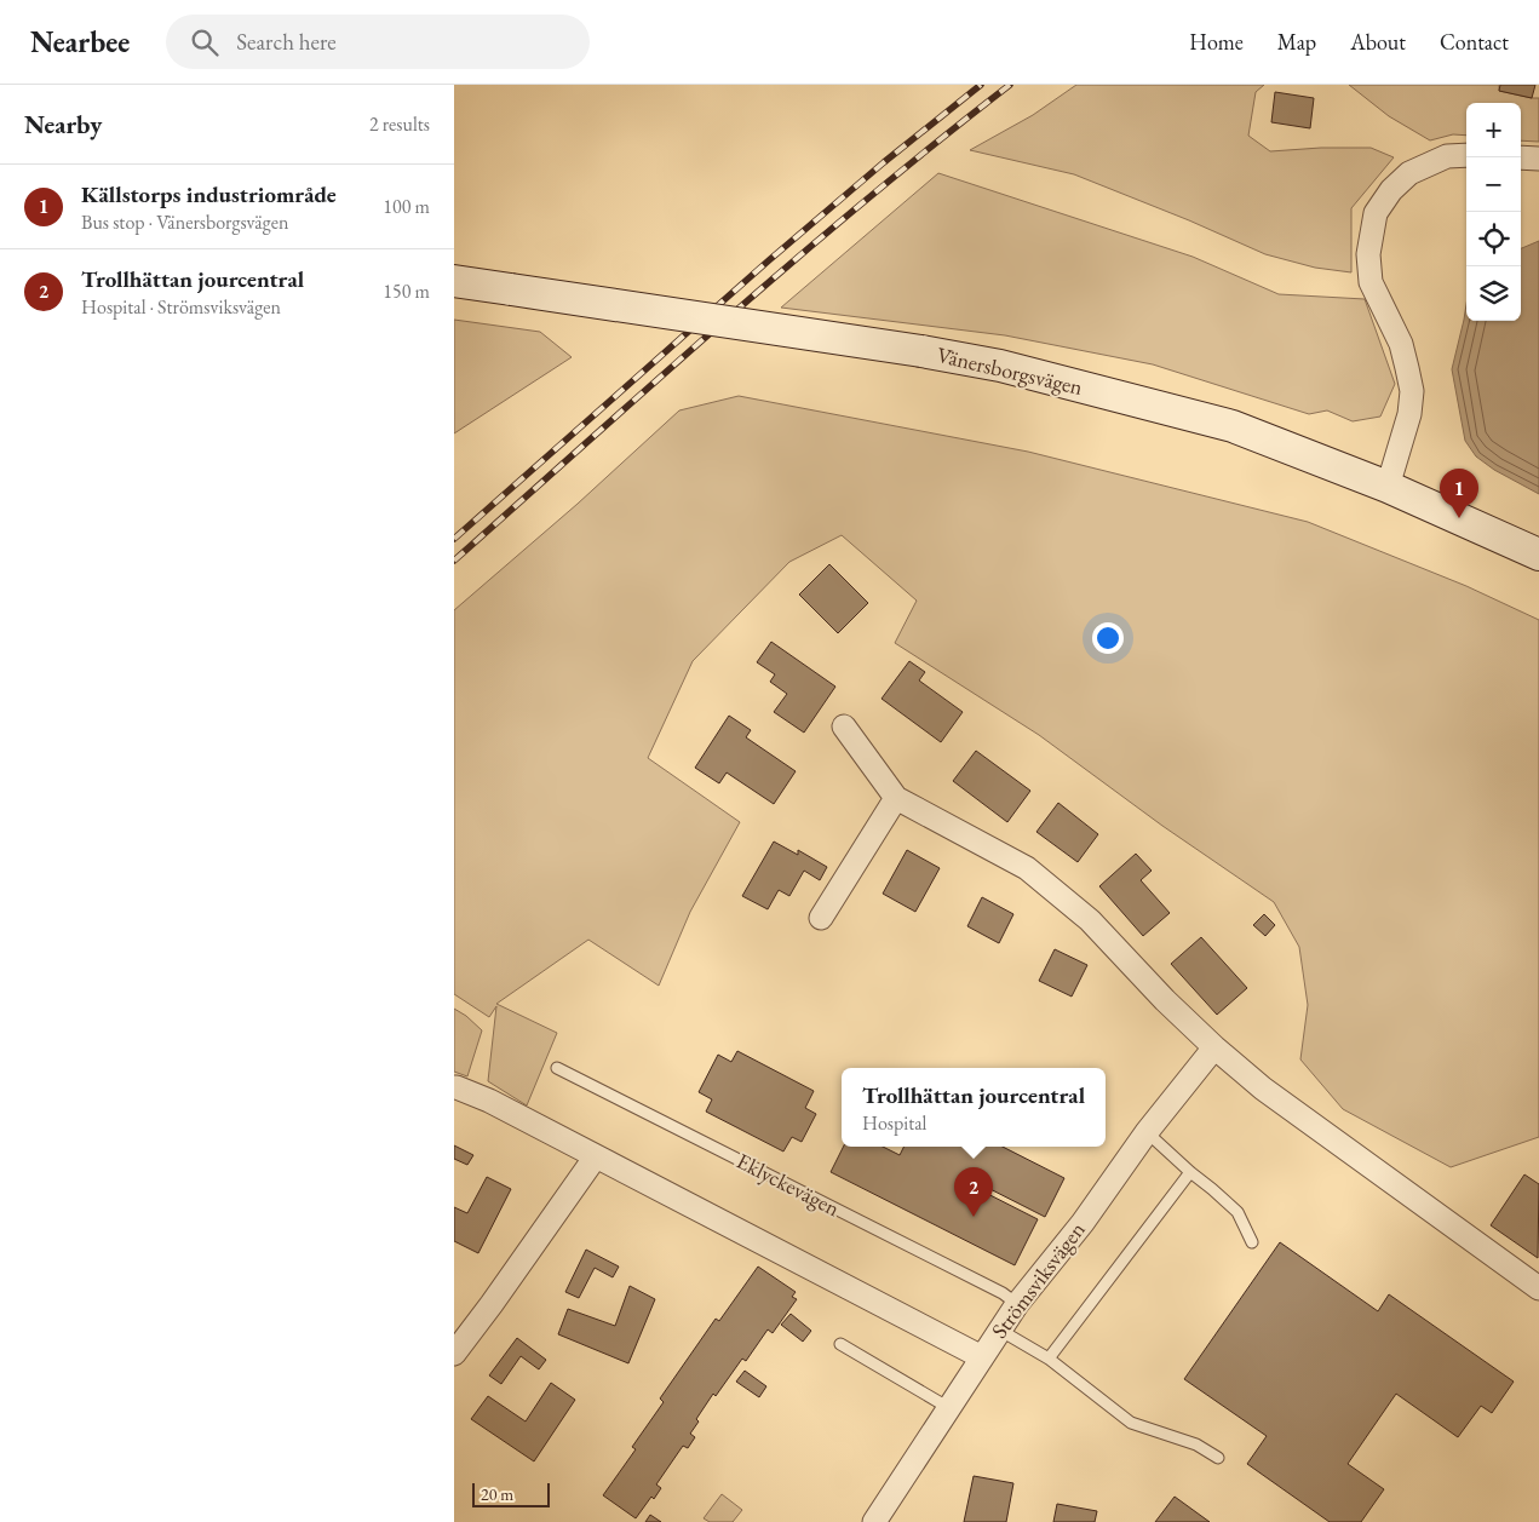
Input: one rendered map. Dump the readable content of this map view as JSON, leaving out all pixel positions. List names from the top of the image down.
{
  "streets": {
    "main road": ["Vänersborgsvägen"],
    "street": ["Strömsviksvägen"],
    "lane": ["Eklyckevägen"]
  },
  "crossings": [
    ["Eklyckevägen", "Strömsviksvägen"]
  ],
  "scale_bar": "20 m",
  "page": {
    "header": "Nearbee",
    "search": "Search here",
    "nav": [
      "Home",
      "Map",
      "About",
      "Contact"
    ],
    "heading": ["Nearby", "2 results"],
    "map_buttons": ["+", "−"],
    "list": [
      {
        "mark": "1",
        "name": "Källstorps industriområde",
        "note": "Bus stop · Vänersborgsvägen",
        "value": "100 m"
      },
      {
        "mark": "2",
        "name": "Trollhättan jourcentral",
        "note": "Hospital · Strömsviksvägen",
        "value": "150 m"
      }
    ],
    "pins": ["1", "2"],
    "popup": ["Trollhättan jourcentral", "Hospital"],
    "scale": "20 m"
  }
}
